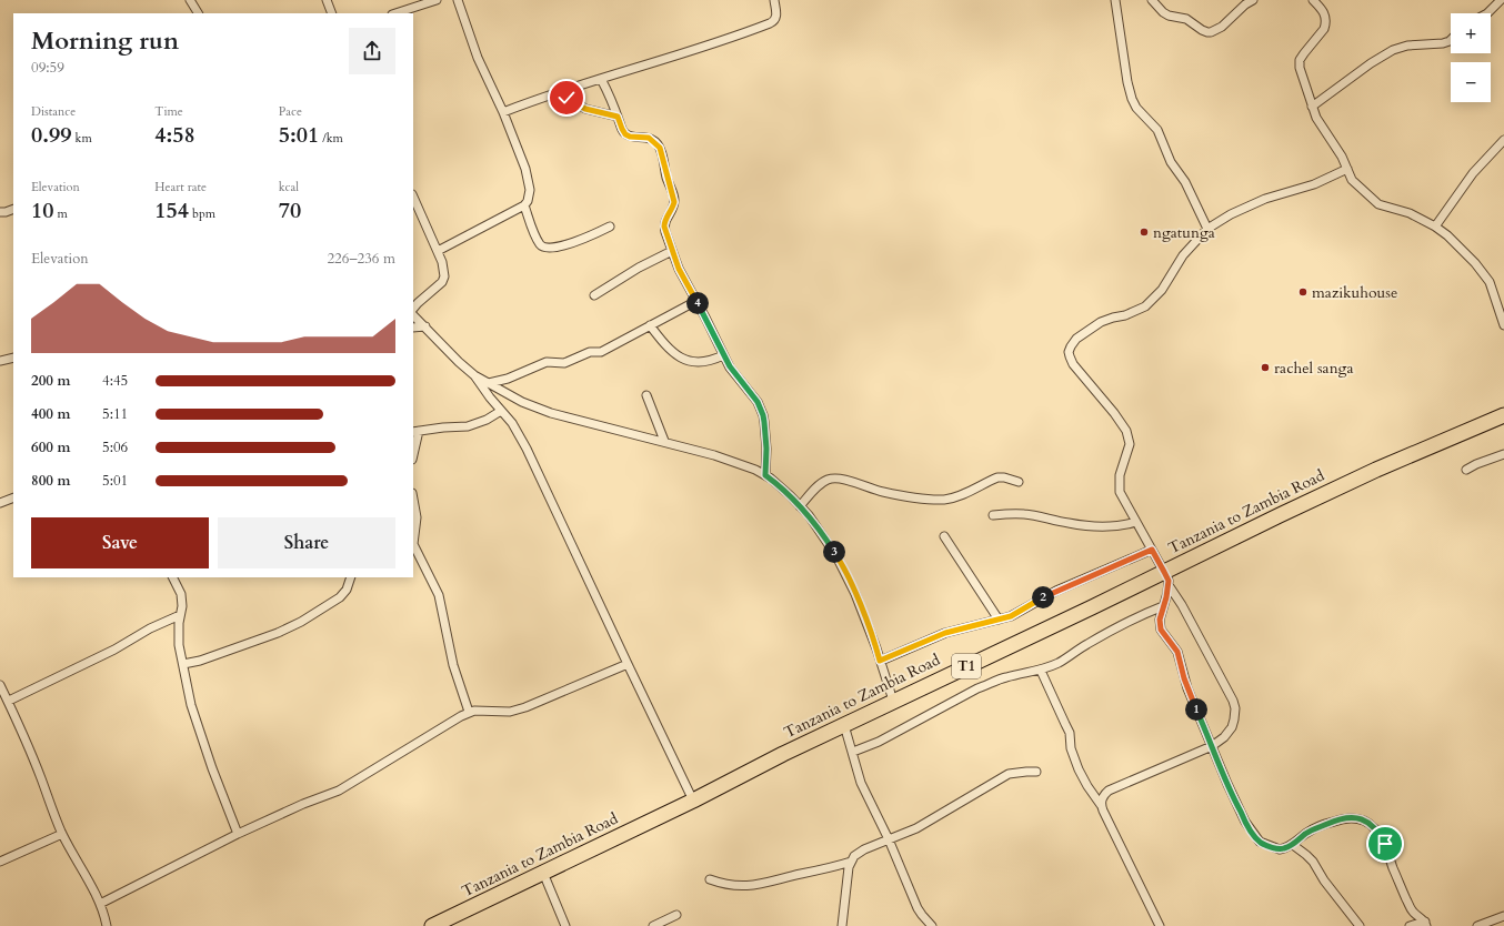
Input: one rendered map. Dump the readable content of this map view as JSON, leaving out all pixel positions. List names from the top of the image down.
{
  "streets": {
    "highway": ["Tanzania to Zambia Road", "T1"]
  },
  "places": ["ngatunga", "mazikuhouse", "rachel sanga"],
  "page": {
    "map_buttons": ["+", "−"],
    "heading": ["Morning run", "09:59"],
    "stats": [
      ["Distance", "0.99 km"],
      ["Time", "4:58"],
      ["Pace", "5:01 /km"],
      ["Elevation", "10 m"],
      ["Heart rate", "154 bpm"],
      ["kcal", "70"]
    ],
    "chart": ["Elevation", "226–236 m"],
    "pins": [
      "4",
      "3",
      "2",
      "1"
    ],
    "list": [
      {
        "name": "200 m",
        "note": "4:45"
      },
      {
        "name": "400 m",
        "note": "5:11"
      },
      {
        "name": "600 m",
        "note": "5:06"
      },
      {
        "name": "800 m",
        "note": "5:01"
      }
    ],
    "buttons": ["Save", "Share"]
  }
}
